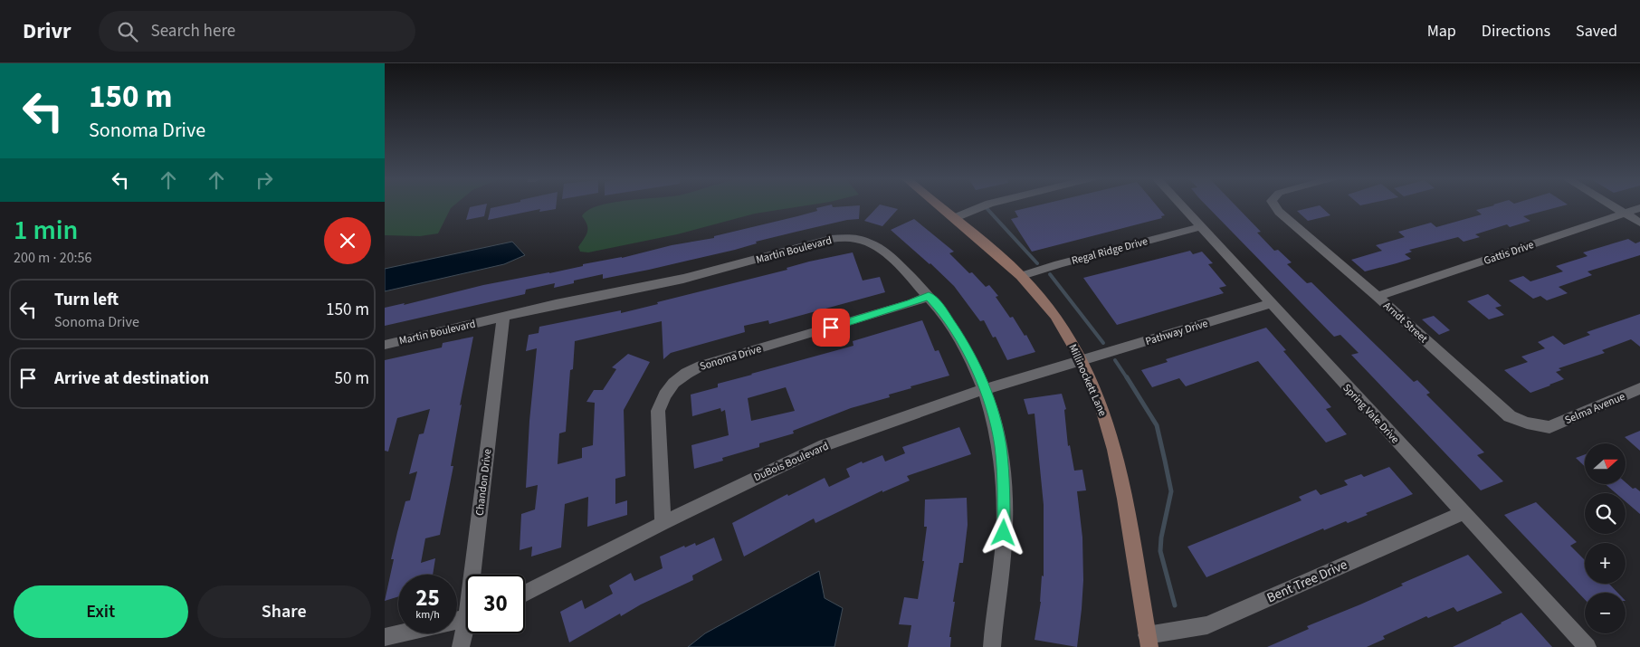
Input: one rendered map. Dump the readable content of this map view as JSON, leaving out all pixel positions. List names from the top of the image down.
{
  "streets": {
    "street": [
      "Martin Boulevard",
      "Regal Ridge Drive",
      "Gattis Drive",
      "Arndt Street",
      "Pathway Drive",
      "Sonoma Drive",
      "Millinockett Lane",
      "Selma Avenue",
      "Spring Vale Drive",
      "DuBois Boulevard",
      "Chandon Drive",
      "Bent Tree Drive"
    ]
  },
  "crossings": [
    ["Martin Boulevard", "Sonoma Drive"],
    ["Martin Boulevard", "DuBois Boulevard"],
    ["Martin Boulevard", "Chandon Drive"],
    ["Regal Ridge Drive", "Millinockett Lane"],
    ["Regal Ridge Drive", "Spring Vale Drive"],
    ["Gattis Drive", "Arndt Street"],
    ["Arndt Street", "Selma Avenue"],
    ["Pathway Drive", "Millinockett Lane"],
    ["Pathway Drive", "Spring Vale Drive"],
    ["Pathway Drive", "DuBois Boulevard"],
    ["Sonoma Drive", "DuBois Boulevard"],
    ["Millinockett Lane", "DuBois Boulevard"],
    ["Millinockett Lane", "Bent Tree Drive"],
    ["Spring Vale Drive", "Bent Tree Drive"]
  ],
  "north": "right",
  "page": {
    "header": "Drivr",
    "search": "Search here",
    "nav": ["Map", "Directions", "Saved"],
    "turn": ["150 m", "Sonoma Drive"],
    "heading": ["1 min", "200 m · 20:56"],
    "list": [
      {
        "name": "Turn left",
        "note": "Sonoma Drive",
        "value": "150 m"
      },
      {
        "name": "Arrive at destination",
        "value": "50 m"
      }
    ],
    "map_buttons": ["+", "−"],
    "speed": "25 km/h",
    "limit": "30",
    "buttons": ["Exit", "Share"]
  }
}
